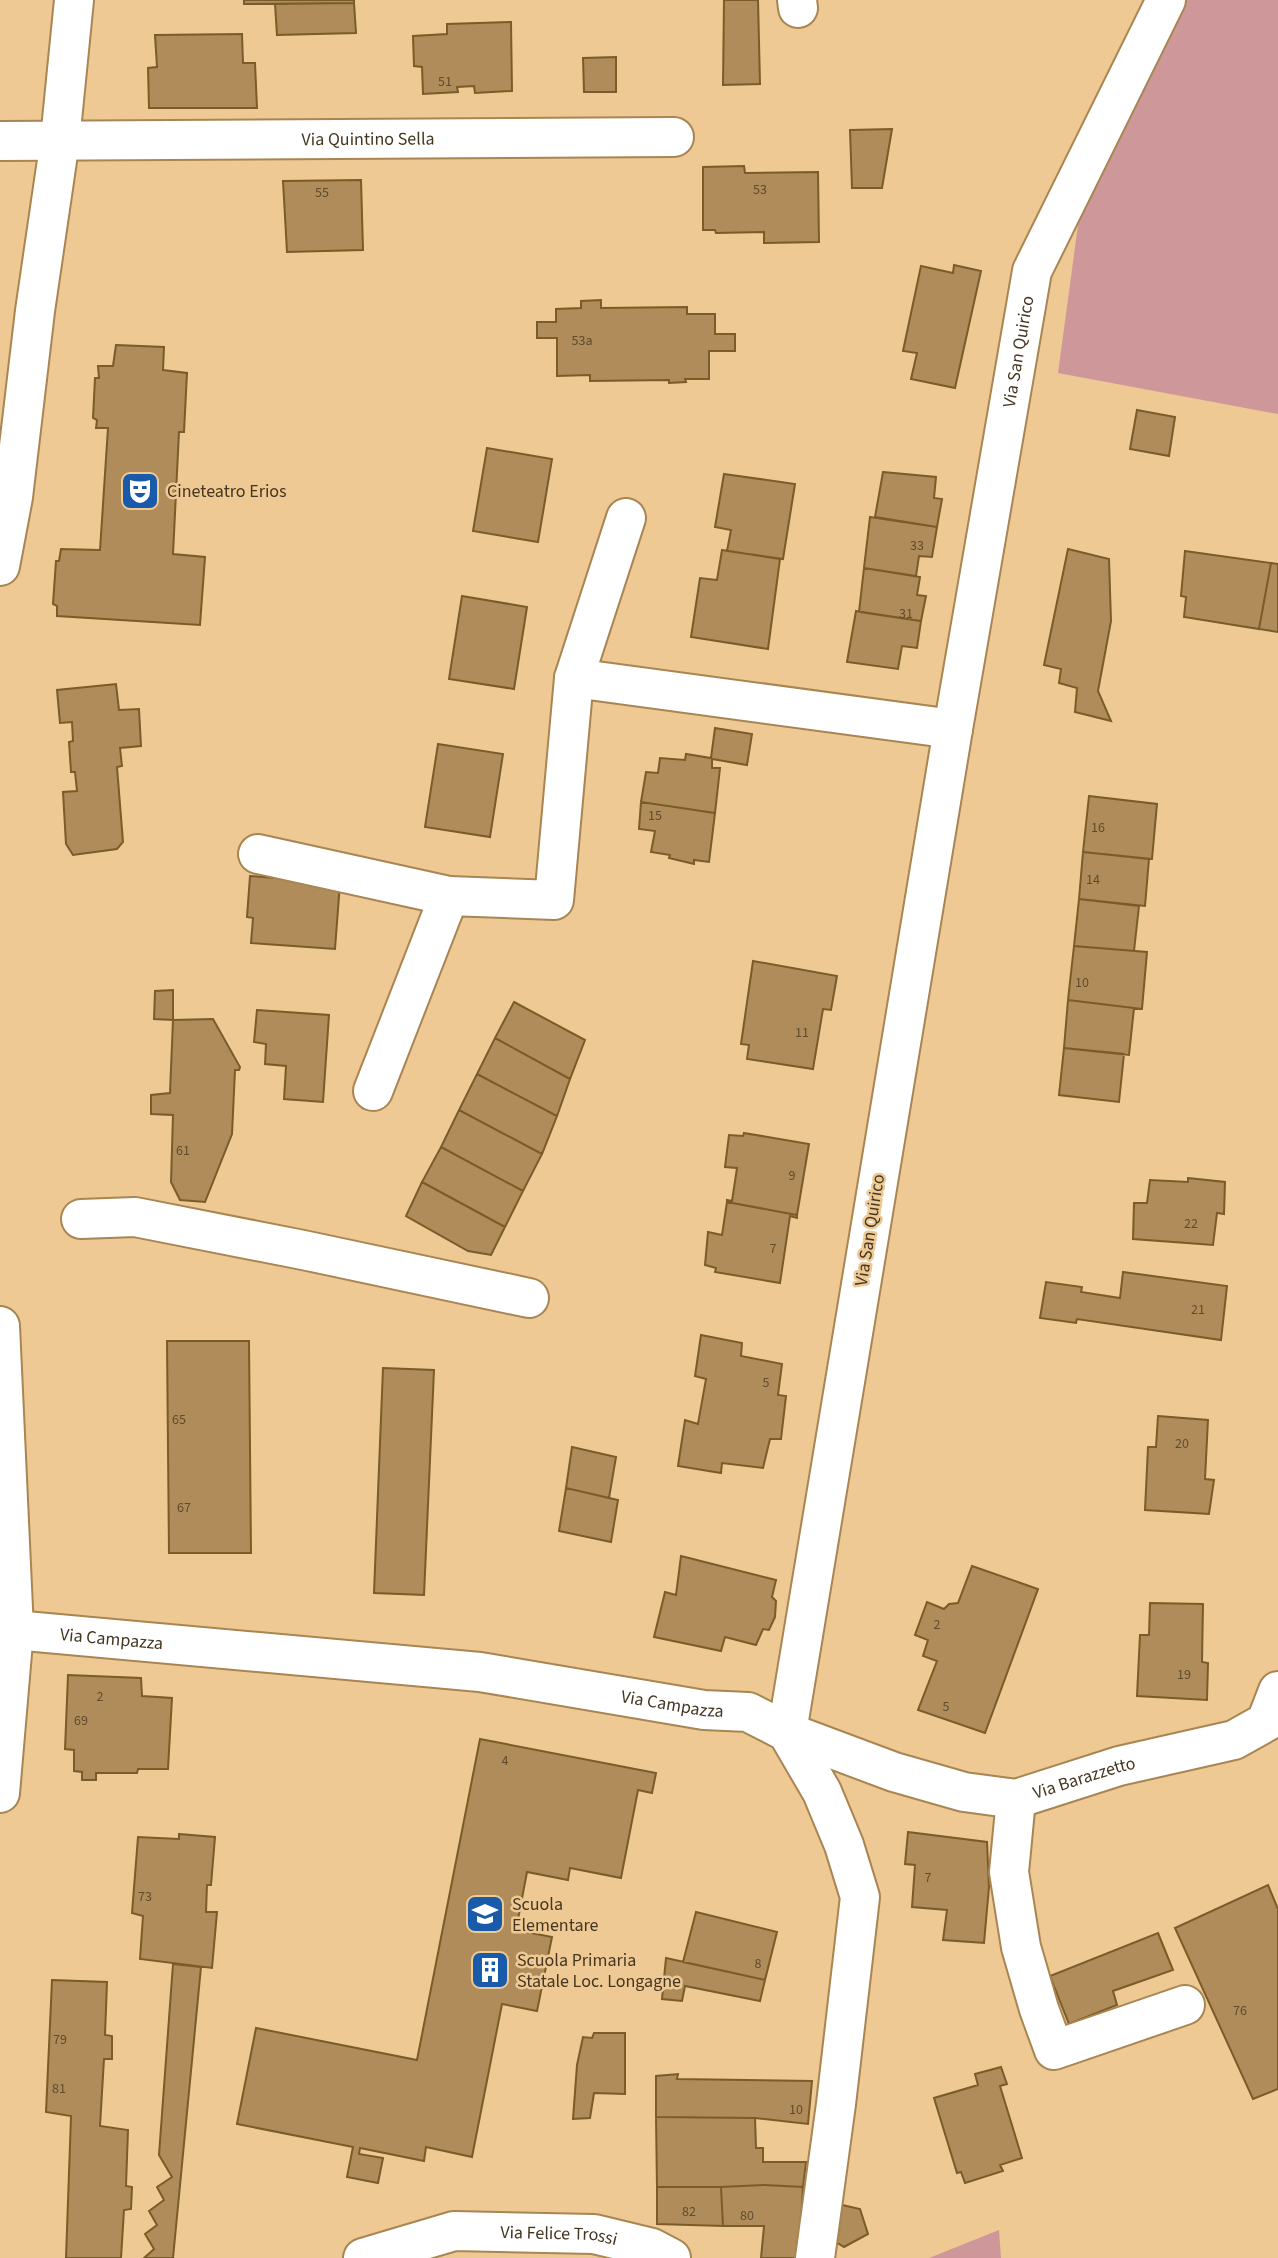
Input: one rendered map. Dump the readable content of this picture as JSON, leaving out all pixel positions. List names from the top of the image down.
{
  "streets": {
    "street": [
      "Via Quintino Sella",
      "Via San Quirico",
      "Via Campazza",
      "Via Barazzetto",
      "Via Felice Trossi"
    ]
  },
  "crossings": [
    ["Via San Quirico", "Via Campazza"],
    ["Via San Quirico", "Via Barazzetto"],
    ["Via Campazza", "Via Barazzetto"]
  ],
  "places": {
    "theatre": ["Cineteatro Erios"],
    "school or university": ["Scuola Elementare"],
    "building": ["Scuola Primaria Statale Loc. Longagne"]
  },
  "house_numbers": [
    "51",
    "53",
    "55",
    "53a",
    "33",
    "31",
    "15",
    "16",
    "14",
    "10",
    "11",
    "61",
    "9",
    "22",
    "7",
    "21",
    "5",
    "65",
    "20",
    "67",
    "2",
    "19",
    "2",
    "5",
    "69",
    "4",
    "7",
    "73",
    "8",
    "76",
    "79",
    "81",
    "10",
    "82",
    "80"
  ]
}
